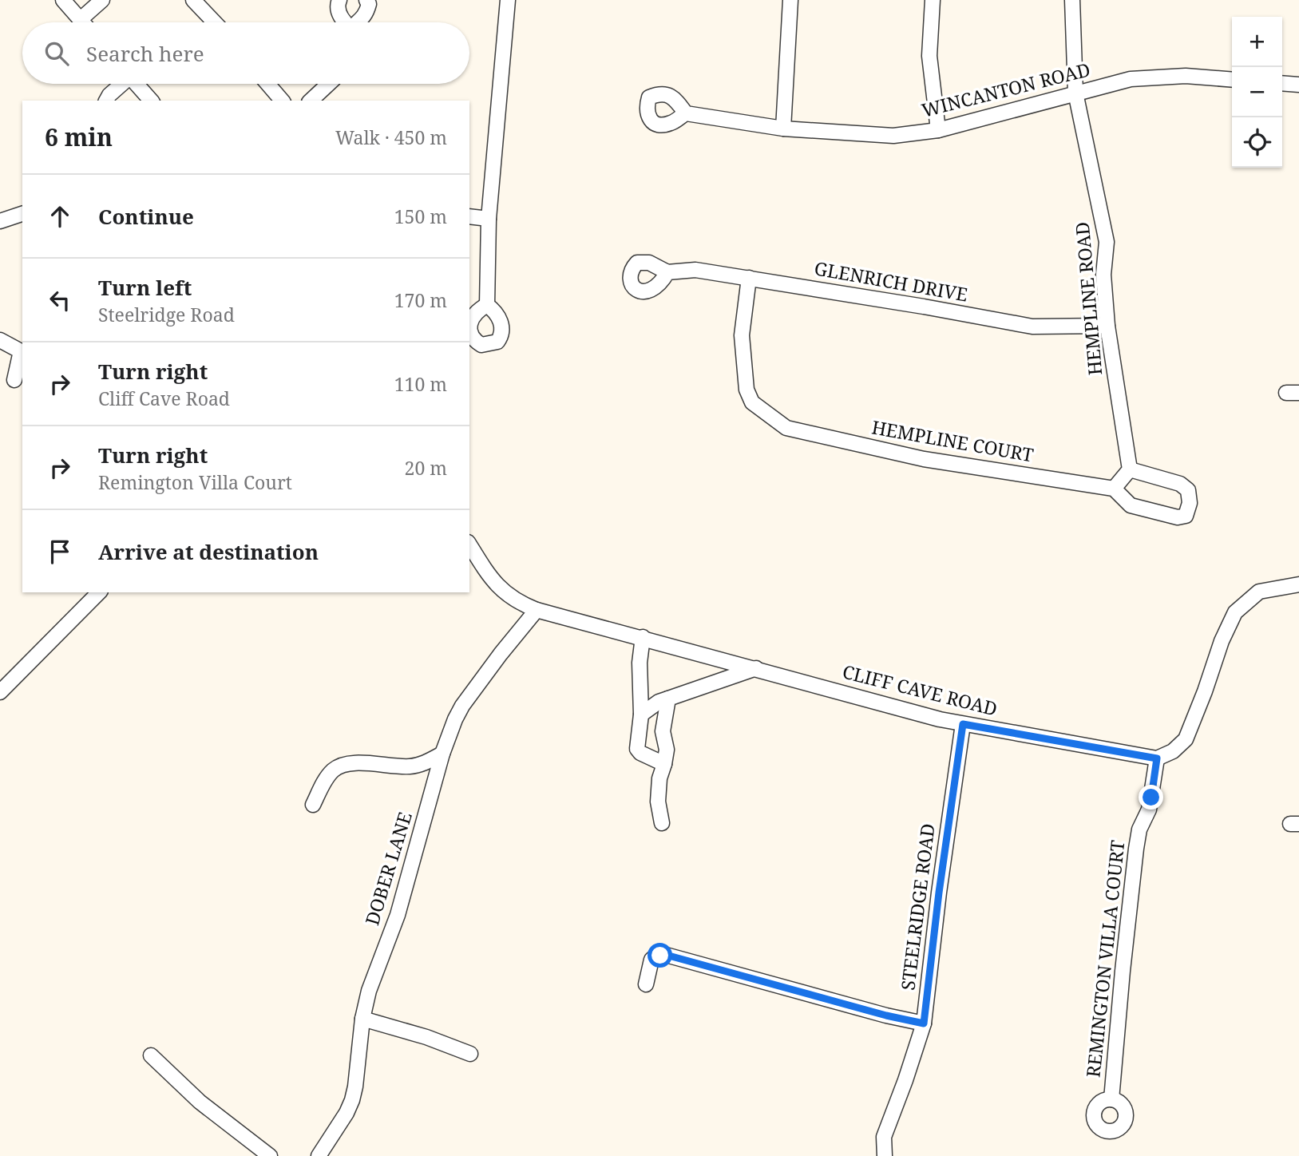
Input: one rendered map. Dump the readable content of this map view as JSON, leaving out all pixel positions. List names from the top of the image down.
{
  "streets": {
    "street": [
      "WINCANTON ROAD",
      "GLENRICH DRIVE",
      "HEMPLINE ROAD",
      "HEMPLINE COURT",
      "CLIFF CAVE ROAD",
      "DOBER LANE",
      "STEELRIDGE ROAD",
      "REMINGTON VILLA COURT"
    ]
  },
  "crossings": [
    ["WINCANTON ROAD", "HEMPLINE ROAD"],
    ["GLENRICH DRIVE", "HEMPLINE ROAD"],
    ["GLENRICH DRIVE", "HEMPLINE COURT"],
    ["CLIFF CAVE ROAD", "DOBER LANE"],
    ["CLIFF CAVE ROAD", "STEELRIDGE ROAD"],
    ["CLIFF CAVE ROAD", "REMINGTON VILLA COURT"]
  ],
  "page": {
    "map_buttons": ["+", "−"],
    "search": "Search here",
    "heading": ["6 min", "Walk · 450 m"],
    "list": [
      ["Continue", "150 m"],
      ["Turn left", "Steelridge Road", "170 m"],
      ["Turn right", "Cliff Cave Road", "110 m"],
      ["Turn right", "Remington Villa Court", "20 m"],
      "Arrive at destination"
    ]
  }
}
